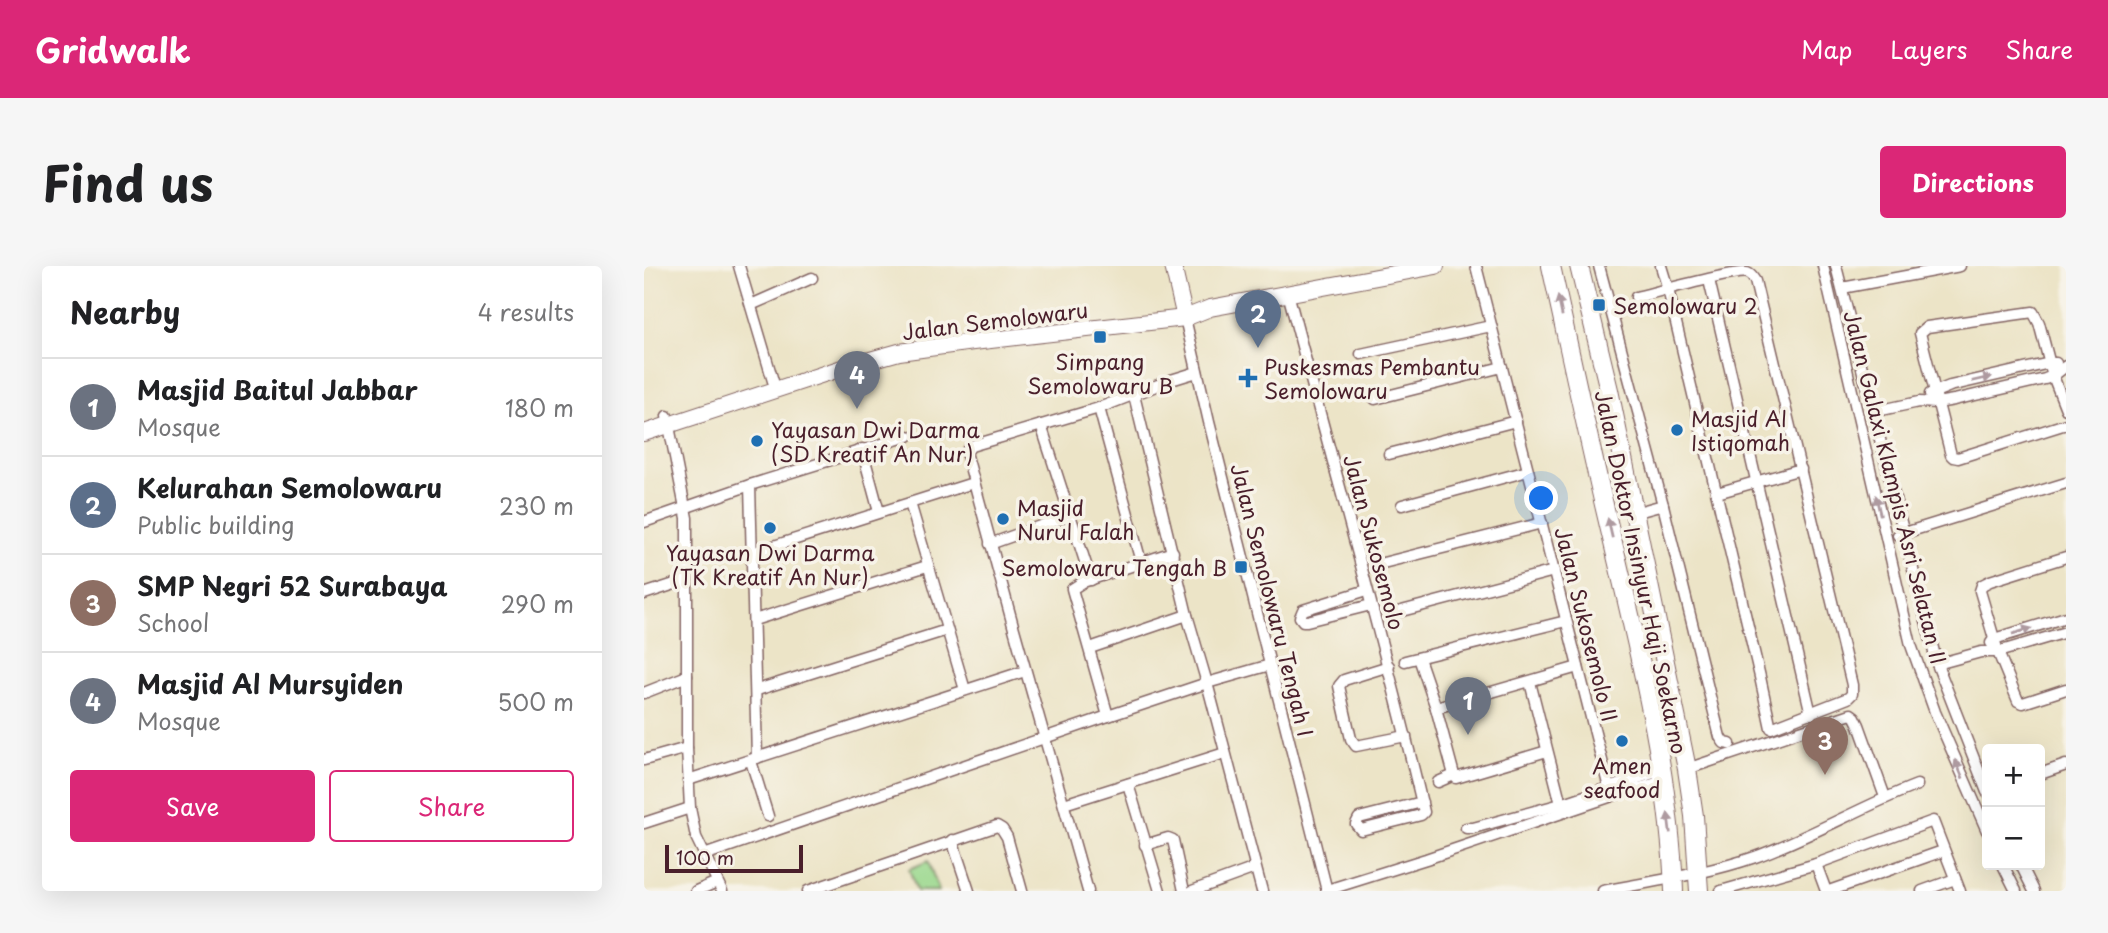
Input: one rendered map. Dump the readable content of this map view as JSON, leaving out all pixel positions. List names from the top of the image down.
{
  "streets": {
    "main road": ["Jalan Semolowaru", "Jalan Doktor Insinyur Haji Soekarno"],
    "street": [
      "Jalan Galaxi Klampis Asri Selatan II",
      "Jalan Sukosemolo",
      "Jalan Semolowaru Tengah I",
      "Jalan Sukosemolo II"
    ]
  },
  "crossings": [
    ["Jalan Semolowaru", "Jalan Sukosemolo"],
    ["Jalan Semolowaru", "Jalan Semolowaru Tengah I"]
  ],
  "places": {
    "transit": ["Semolowaru 2", "Simpang Semolowaru B", "Semolowaru Tengah B"],
    "health": ["Puskesmas Pembantu Semolowaru"],
    "other": [
      "Masjid Al Istiqomah",
      "Yayasan Dwi Darma (SD Kreatif An Nur)",
      "Masjid Nurul Falah",
      "Yayasan Dwi Darma (TK Kreatif An Nur)",
      "Amen seafood"
    ]
  },
  "scale_bar": "100 m",
  "page": {
    "header": "Gridwalk",
    "nav": ["Map", "Layers", "Share"],
    "title": "Find us",
    "buttons": [
      "Directions",
      ["Save", "Share"]
    ],
    "heading": ["Nearby", "4 results"],
    "pins": [
      "2",
      "4",
      "1",
      "3"
    ],
    "list": [
      {
        "mark": "1",
        "name": "Masjid Baitul Jabbar",
        "note": "Mosque",
        "value": "180 m"
      },
      {
        "mark": "2",
        "name": "Kelurahan Semolowaru",
        "note": "Public building",
        "value": "230 m"
      },
      {
        "mark": "3",
        "name": "SMP Negri 52 Surabaya",
        "note": "School",
        "value": "290 m"
      },
      {
        "mark": "4",
        "name": "Masjid Al Mursyiden",
        "note": "Mosque",
        "value": "500 m"
      }
    ],
    "map_buttons": ["+", "−"],
    "scale": "100 m"
  }
}
